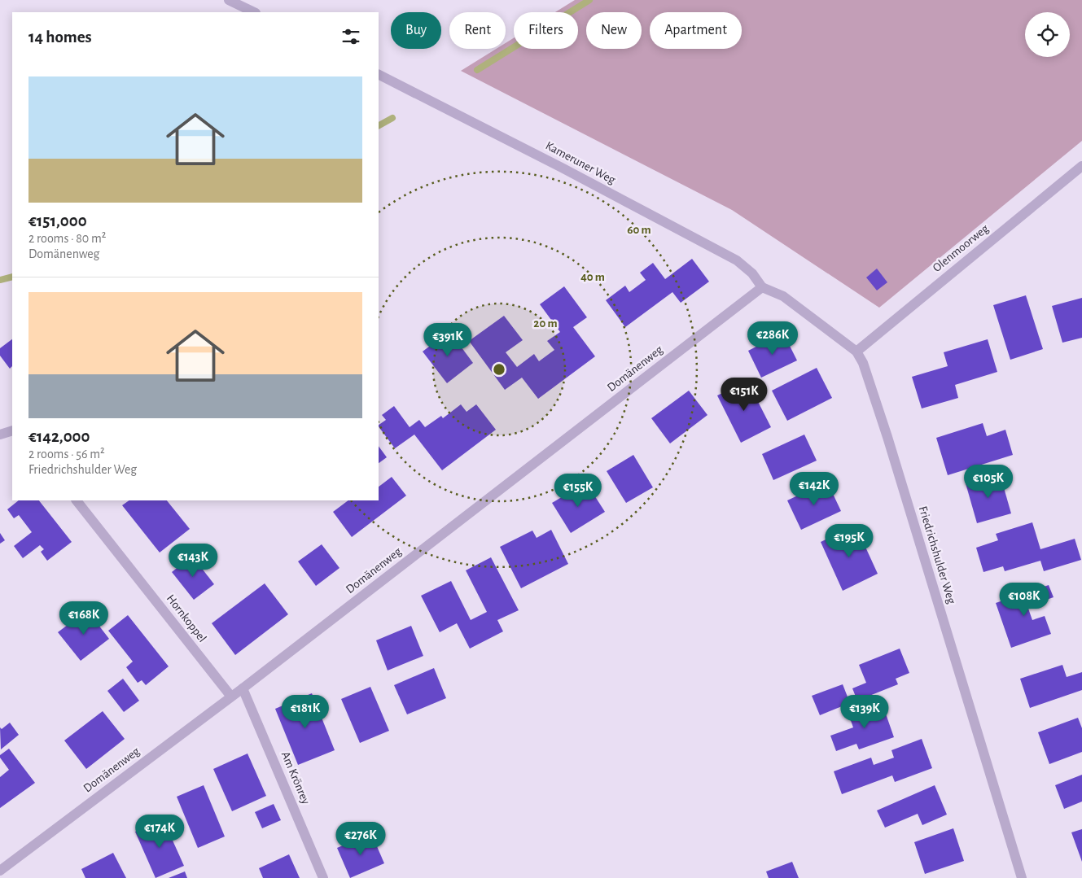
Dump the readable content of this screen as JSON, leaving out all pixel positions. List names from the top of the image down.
{
  "streets": {
    "street": [
      "Kameruner Weg",
      "Olenmoorweg",
      "Domänenweg",
      "Friedrichshulder Weg",
      "Hornkoppel",
      "Am Krönrey"
    ]
  },
  "crossings": [
    ["Kameruner Weg", "Domänenweg"],
    ["Kameruner Weg", "Friedrichshulder Weg"],
    ["Olenmoorweg", "Friedrichshulder Weg"],
    ["Domänenweg", "Friedrichshulder Weg"],
    ["Domänenweg", "Hornkoppel"],
    ["Domänenweg", "Am Krönrey"]
  ],
  "page": {
    "chip": [
      "Buy",
      "Rent",
      "Filters",
      "New",
      "Apartment"
    ],
    "heading": "14 homes",
    "list": [
      {
        "name": "€151,000",
        "note": "2 rooms · 80 m² · Domänenweg"
      },
      {
        "name": "€142,000",
        "note": "2 rooms · 56 m² · Friedrichshulder Weg"
      }
    ],
    "price": [
      "€286K",
      "€391K",
      "€151K",
      "€105K",
      "€142K",
      "€155K",
      "€195K",
      "€143K",
      "€108K",
      "€168K",
      "€181K",
      "€139K",
      "€174K",
      "€276K"
    ]
  },
  "rings": ["60 m", "40 m", "20 m"]
}
